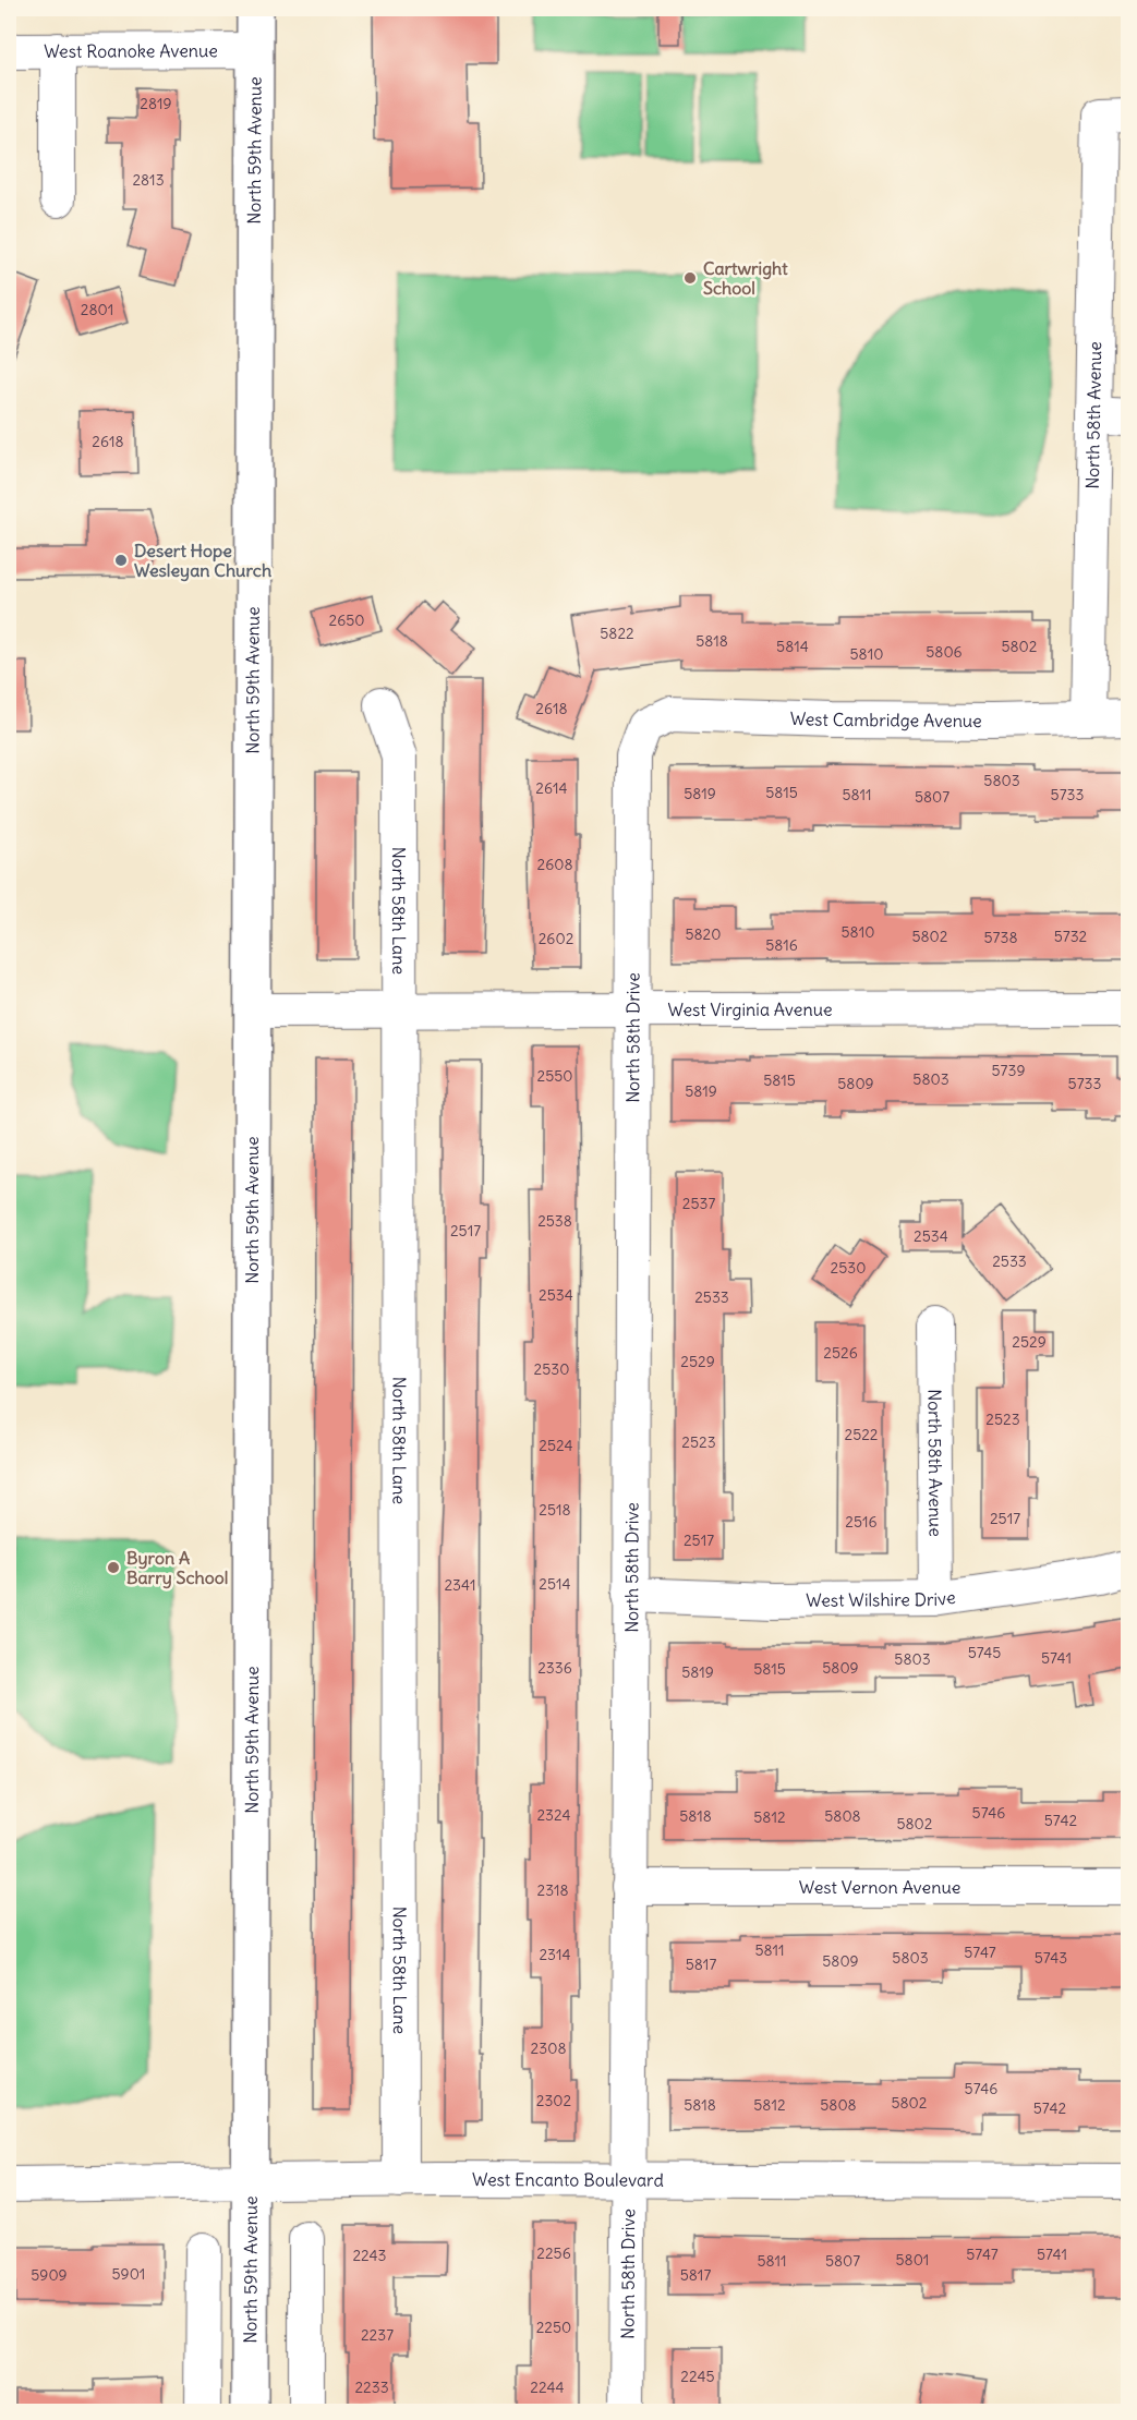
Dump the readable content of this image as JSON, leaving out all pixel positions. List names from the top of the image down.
{
  "streets": {
    "main road": ["North 59th Avenue"],
    "street": [
      "West Roanoke Avenue",
      "North 58th Avenue",
      "West Cambridge Avenue",
      "North 58th Lane",
      "West Virginia Avenue",
      "North 58th Drive",
      "West Wilshire Drive",
      "West Vernon Avenue",
      "West Encanto Boulevard"
    ]
  },
  "crossings": [
    ["West Roanoke Avenue", "North 59th Avenue"],
    ["North 59th Avenue", "West Virginia Avenue"],
    ["North 59th Avenue", "West Encanto Boulevard"],
    ["North 58th Avenue", "West Cambridge Avenue"],
    ["North 58th Avenue", "West Wilshire Drive"],
    ["West Cambridge Avenue", "North 58th Drive"],
    ["North 58th Lane", "West Virginia Avenue"],
    ["North 58th Lane", "West Encanto Boulevard"],
    ["West Virginia Avenue", "North 58th Drive"],
    ["North 58th Drive", "West Wilshire Drive"],
    ["North 58th Drive", "West Vernon Avenue"],
    ["North 58th Drive", "West Encanto Boulevard"]
  ],
  "places": ["Cartwright School", "Desert Hope Wesleyan Church", "Byron A Barry School"],
  "house_numbers": [
    "2819",
    "2813",
    "2801",
    "2618",
    "2650",
    "5822",
    "5818",
    "5814",
    "5802",
    "5806",
    "5810",
    "2618",
    "5803",
    "2614",
    "5815",
    "5819",
    "5811",
    "5733",
    "5807",
    "2608",
    "5810",
    "5820",
    "5802",
    "5732",
    "5738",
    "2602",
    "5816",
    "5739",
    "2550",
    "5803",
    "5815",
    "5809",
    "5733",
    "5819",
    "2537",
    "2538",
    "2517",
    "2534",
    "2533",
    "2530",
    "2534",
    "2533",
    "2529",
    "2526",
    "2529",
    "2530",
    "2523",
    "2522",
    "2523",
    "2524",
    "2518",
    "2517",
    "2516",
    "2517",
    "2514",
    "2341",
    "5745",
    "5741",
    "5803",
    "2336",
    "5809",
    "5815",
    "5819",
    "5746",
    "2324",
    "5818",
    "5808",
    "5812",
    "5742",
    "5802",
    "2318",
    "5811",
    "5747",
    "2314",
    "5803",
    "5743",
    "5809",
    "5817",
    "2308",
    "5746",
    "2302",
    "5802",
    "5818",
    "5812",
    "5808",
    "5742",
    "2256",
    "5747",
    "5741",
    "2243",
    "5801",
    "5811",
    "5807",
    "5901",
    "5909",
    "5817",
    "2250",
    "2237",
    "2245",
    "2233",
    "2244"
  ]
}
